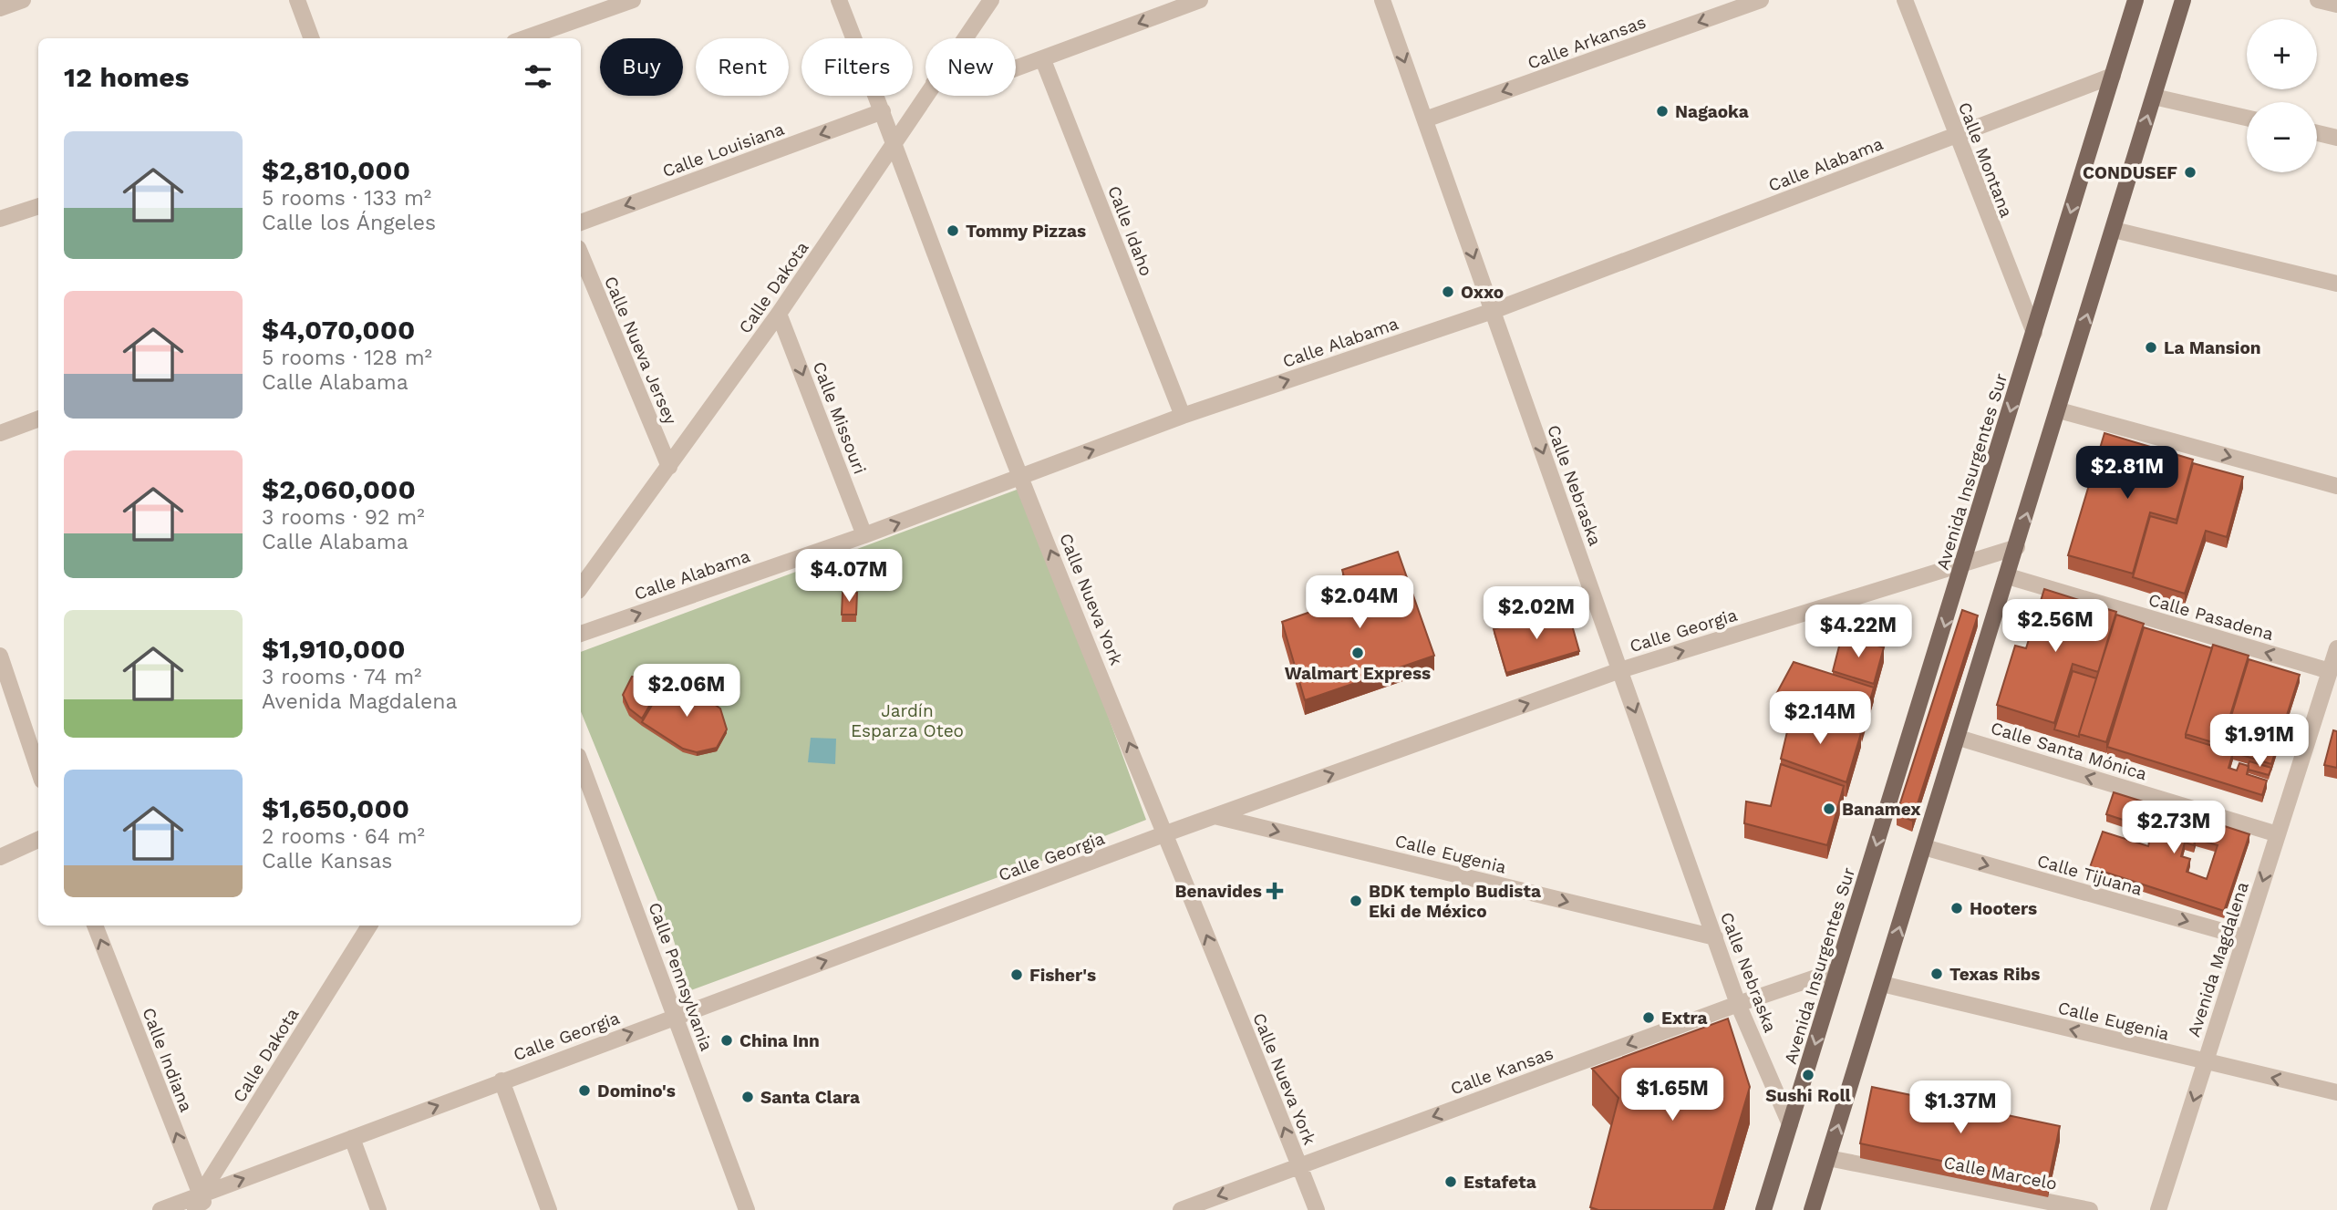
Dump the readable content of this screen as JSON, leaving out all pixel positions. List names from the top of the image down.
{
  "streets": {
    "main road": ["Avenida Insurgentes Sur"],
    "street": [
      "Calle Arkansas",
      "Calle Louisiana",
      "Calle Montana",
      "Calle Alabama",
      "Calle Idaho",
      "Calle Dakota",
      "Calle Nueva Jersey",
      "Calle Missouri",
      "Calle Nebraska",
      "Calle Nueva York",
      "Calle Pasadena",
      "Calle Georgia",
      "Calle Santa Mónica",
      "Calle Eugenia",
      "Calle Tijuana",
      "Avenida Magdalena",
      "Calle Pennsylvania",
      "Calle Indiana",
      "Calle Kansas",
      "Calle Marcelo"
    ]
  },
  "crossings": [
    ["Calle Arkansas", "Calle Nebraska"],
    ["Calle Louisiana", "Calle Nueva York"],
    ["Calle Montana", "Calle Alabama"],
    ["Calle Montana", "Avenida Insurgentes Sur"],
    ["Calle Alabama", "Calle Idaho"],
    ["Calle Alabama", "Calle Missouri"],
    ["Calle Alabama", "Avenida Insurgentes Sur"],
    ["Calle Alabama", "Calle Nebraska"],
    ["Calle Alabama", "Calle Nueva York"],
    ["Calle Dakota", "Calle Nueva Jersey"],
    ["Calle Dakota", "Calle Missouri"],
    ["Calle Dakota", "Calle Nueva York"],
    ["Calle Dakota", "Calle Georgia"],
    ["Calle Dakota", "Calle Indiana"],
    ["Avenida Insurgentes Sur", "Calle Nebraska"],
    ["Avenida Insurgentes Sur", "Calle Georgia"],
    ["Avenida Insurgentes Sur", "Calle Kansas"],
    ["Calle Nebraska", "Calle Georgia"],
    ["Calle Nebraska", "Calle Eugenia"],
    ["Calle Nebraska", "Calle Kansas"],
    ["Calle Nueva York", "Calle Georgia"],
    ["Calle Nueva York", "Calle Kansas"],
    ["Calle Pasadena", "Avenida Magdalena"],
    ["Calle Georgia", "Calle Eugenia"],
    ["Calle Georgia", "Calle Pennsylvania"],
    ["Calle Georgia", "Calle Indiana"],
    ["Calle Santa Mónica", "Avenida Magdalena"],
    ["Calle Eugenia", "Avenida Magdalena"],
    ["Calle Tijuana", "Avenida Magdalena"]
  ],
  "one_way": [
    "Calle Arkansas",
    "Calle Louisiana",
    "Calle Alabama",
    "Calle Missouri",
    "Calle Nebraska",
    "Calle Nueva York",
    "Calle Pasadena",
    "Calle Georgia",
    "Calle Santa Mónica",
    "Calle Tijuana",
    "Avenida Magdalena",
    "Calle Indiana",
    "Calle Kansas"
  ],
  "parks": ["Jardín Esparza Oteo"],
  "places": {
    "other": [
      "Nagaoka",
      "CONDUSEF",
      "Tommy Pizzas",
      "Oxxo",
      "La Mansion",
      "Walmart Express",
      "Banamex",
      "BDK templo Budista Eki de México",
      "Hooters",
      "Texas Ribs",
      "Fisher's",
      "Extra",
      "China Inn",
      "Sushi Roll",
      "Domino's",
      "Santa Clara",
      "Estafeta"
    ],
    "health": ["Benavides"]
  },
  "page": {
    "map_buttons": ["+", "−"],
    "chip": [
      "Buy",
      "Rent",
      "Filters",
      "New"
    ],
    "heading": "12 homes",
    "list": [
      {
        "name": "$2,810,000",
        "note": "5 rooms · 133 m² · Calle los Ángeles"
      },
      {
        "name": "$4,070,000",
        "note": "5 rooms · 128 m² · Calle Alabama"
      },
      {
        "name": "$2,060,000",
        "note": "3 rooms · 92 m² · Calle Alabama"
      },
      {
        "name": "$1,910,000",
        "note": "3 rooms · 74 m² · Avenida Magdalena"
      },
      {
        "name": "$1,650,000",
        "note": "2 rooms · 64 m² · Calle Kansas"
      }
    ],
    "price": [
      "$2.81M",
      "$4.07M",
      "$2.04M",
      "$2.02M",
      "$2.56M",
      "$4.22M",
      "$2.06M",
      "$2.14M",
      "$1.91M",
      "$2.73M",
      "$1.65M",
      "$1.37M"
    ]
  }
}
